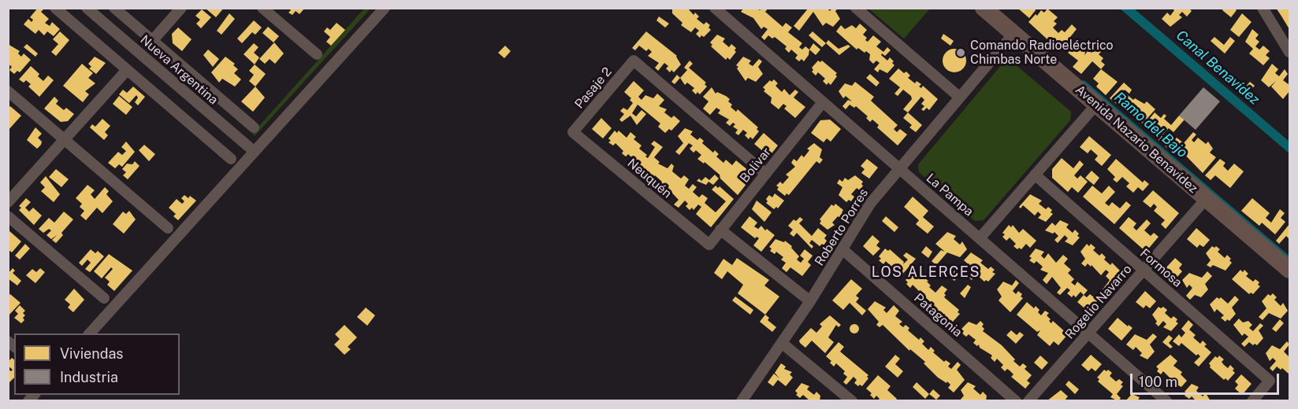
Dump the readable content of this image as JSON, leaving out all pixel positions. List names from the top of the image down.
{
  "streets": {
    "main road": ["Avenida Nazario Benavídez"],
    "street": [
      "Nueva Argentina",
      "Pasaje 2",
      "Bolivar",
      "Neuquén",
      "La Pampa",
      "Roberto Porres",
      "Formosa",
      "Rogelio Navarro",
      "Patagonia"
    ]
  },
  "crossings": [
    ["Pasaje 2", "Bolivar"],
    ["Pasaje 2", "Neuquén"],
    ["Avenida Nazario Benavídez", "Roberto Porres"],
    ["Avenida Nazario Benavídez", "Rogelio Navarro"],
    ["Bolivar", "Neuquén"],
    ["Bolivar", "La Pampa"],
    ["La Pampa", "Roberto Porres"],
    ["La Pampa", "Rogelio Navarro"],
    ["Roberto Porres", "Patagonia"],
    ["Formosa", "Rogelio Navarro"]
  ],
  "districts": ["LOS ALERCES"],
  "water": ["Canal Benavídez", "Ramo del Bajo"],
  "places": ["Comando Radioeléctrico Chimbas Norte"],
  "legend": ["Viviendas", "Industria"],
  "scale_bar": "100 m"
}
